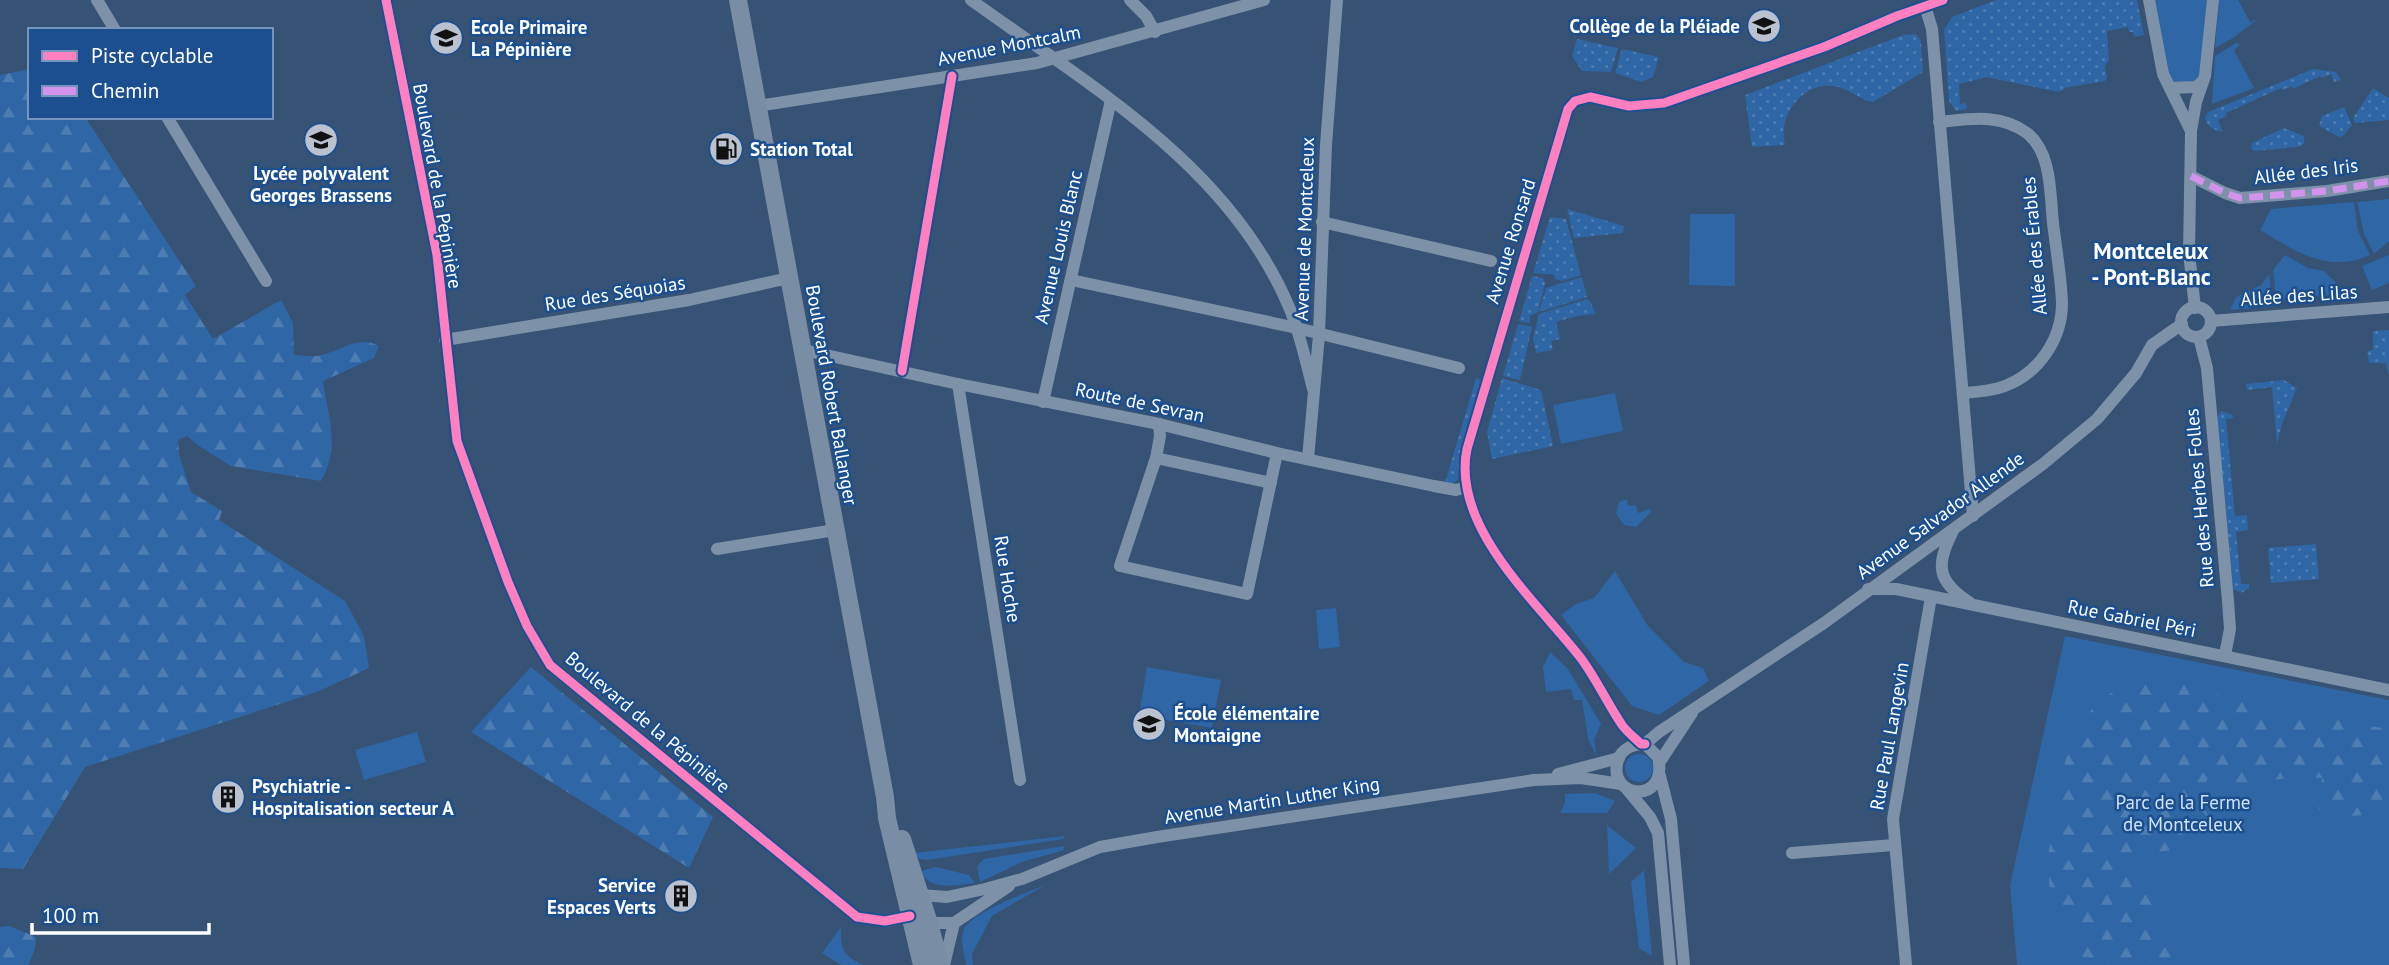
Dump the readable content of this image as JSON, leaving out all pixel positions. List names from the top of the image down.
{
  "streets": {
    "main road": ["Boulevard Robert Ballanger"],
    "street": [
      "Avenue Montcalm",
      "Allée des Iris",
      "Boulevard de la Pépinière",
      "Avenue de Montceleux",
      "Avenue Ronsard",
      "Allée des Érables",
      "Avenue Louis Blanc",
      "Rue des Séquoias",
      "Allée des Lilas",
      "Route de Sevran",
      "Rue des Herbes Folles",
      "Avenue Salvador Allende",
      "Rue Hoche",
      "Rue Gabriel Péri",
      "Rue Paul Langevin",
      "Avenue Martin Luther King"
    ]
  },
  "crossings": [
    ["Avenue Montcalm", "Boulevard Robert Ballanger"],
    ["Boulevard de la Pépinière", "Rue des Séquoias"],
    ["Boulevard de la Pépinière", "Boulevard Robert Ballanger"],
    ["Avenue de Montceleux", "Route de Sevran"],
    ["Avenue Ronsard", "Route de Sevran"],
    ["Avenue Ronsard", "Avenue Salvador Allende"],
    ["Avenue Ronsard", "Avenue Martin Luther King"],
    ["Avenue Louis Blanc", "Route de Sevran"],
    ["Rue des Séquoias", "Boulevard Robert Ballanger"],
    ["Allée des Lilas", "Rue des Herbes Folles"],
    ["Allée des Lilas", "Avenue Salvador Allende"],
    ["Boulevard Robert Ballanger", "Route de Sevran"],
    ["Boulevard Robert Ballanger", "Avenue Martin Luther King"],
    ["Route de Sevran", "Rue Hoche"],
    ["Rue des Herbes Folles", "Avenue Salvador Allende"],
    ["Rue des Herbes Folles", "Rue Gabriel Péri"],
    ["Avenue Salvador Allende", "Rue Gabriel Péri"],
    ["Avenue Salvador Allende", "Avenue Martin Luther King"],
    ["Rue Gabriel Péri", "Rue Paul Langevin"]
  ],
  "districts": ["Montceleux - Pont-Blanc"],
  "parks": ["Parc de la Ferme de Montceleux"],
  "places": {
    "school or university": [
      "Collège de la Pléiade",
      "Ecole Primaire La Pépinière",
      "Lycée polyvalent Georges Brassens",
      "École élémentaire Montaigne"
    ],
    "fuel station": ["Station Total"],
    "building": ["Psychiatrie - Hospitalisation secteur A", "Service Espaces Verts"]
  },
  "legend": ["Piste cyclable", "Chemin"],
  "scale_bar": "100 m"
}
